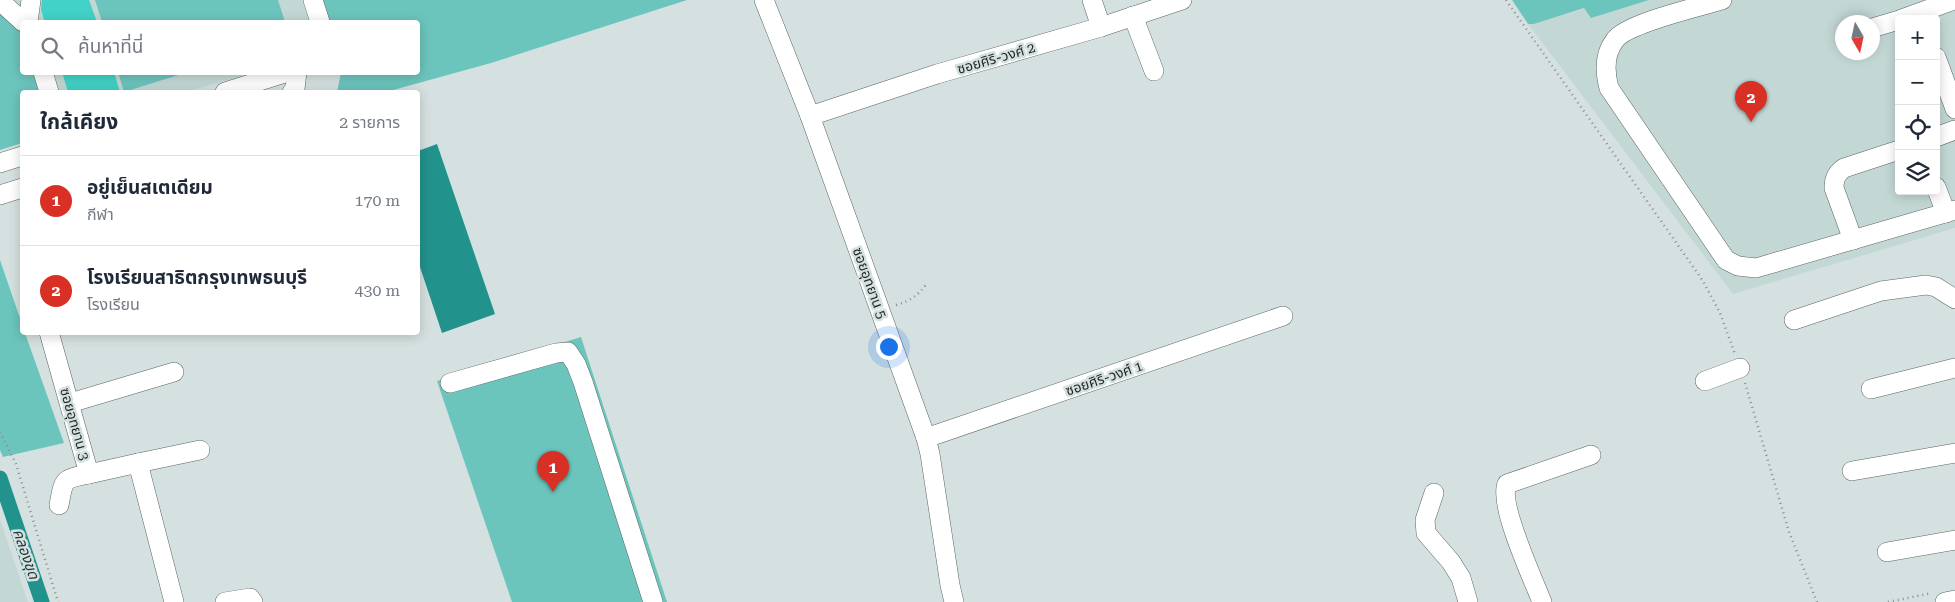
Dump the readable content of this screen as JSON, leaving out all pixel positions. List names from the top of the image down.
{
  "streets": {
    "street": [
      "ซอยศิริ-วงศ์ 2",
      "ซอยอุทยาน 5",
      "ซอยศิริ-วงศ์ 1",
      "ซอยอุทยาน 3"
    ]
  },
  "crossings": [
    ["ซอยศิริ-วงศ์ 2", "ซอยอุทยาน 5"],
    ["ซอยอุทยาน 5", "ซอยศิริ-วงศ์ 1"]
  ],
  "water": ["คลองขุด"],
  "north": "bottom",
  "page": {
    "map_buttons": ["+", "−"],
    "search": "ค้นหาที่นี่",
    "pins": ["2", "1"],
    "heading": ["ใกล้เคียง", "2 รายการ"],
    "list": [
      {
        "mark": "1",
        "name": "อยู่เย็นสเตเดียม",
        "note": "กีฬา",
        "value": "170 m"
      },
      {
        "mark": "2",
        "name": "โรงเรียนสาธิตกรุงเทพธนบุรี",
        "note": "โรงเรียน",
        "value": "430 m"
      }
    ]
  }
}
